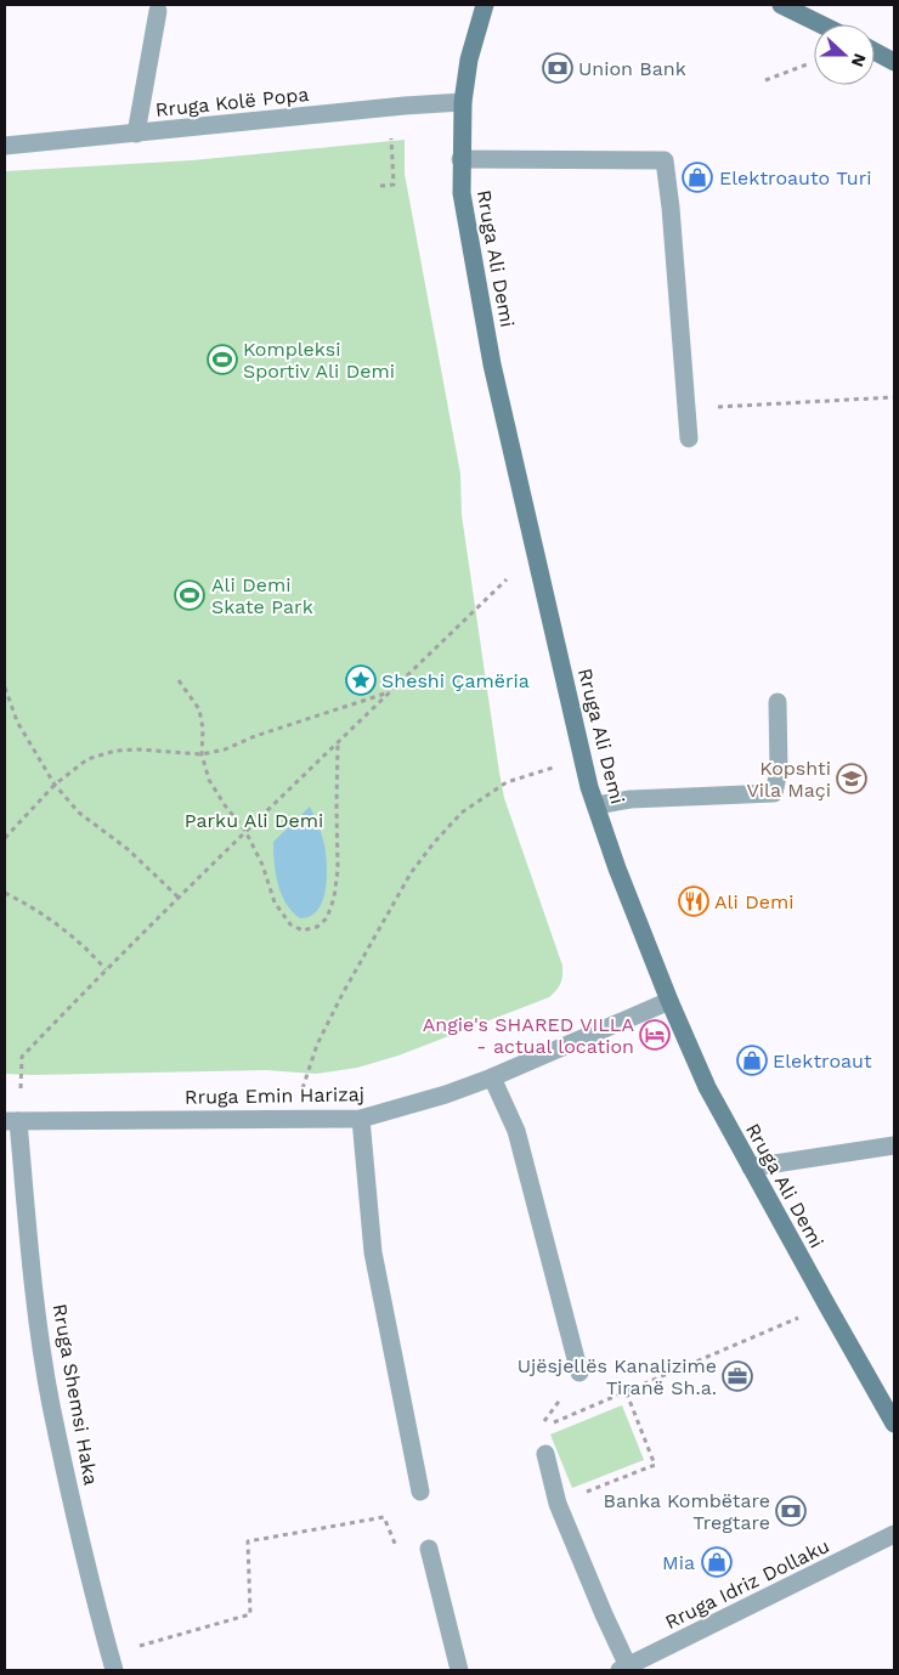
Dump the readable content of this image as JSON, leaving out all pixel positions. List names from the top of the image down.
{
  "streets": {
    "main road": ["Rruga Ali Demi"],
    "street": [
      "Rruga Kolë Popa",
      "Rruga Emin Harizaj",
      "Rruga Shemsi Haka",
      "Rruga Idriz Dollaku"
    ]
  },
  "crossings": [
    ["Rruga Kolë Popa", "Rruga Ali Demi"],
    ["Rruga Ali Demi", "Rruga Emin Harizaj"],
    ["Rruga Emin Harizaj", "Rruga Shemsi Haka"]
  ],
  "parks": ["Parku Ali Demi"],
  "places": {
    "bank": ["Union Bank", "Banka Kombëtare Tregtare"],
    "shop": ["Elektroauto Turi", "Elektroaut", "Mia"],
    "sports": ["Kompleksi Sportiv Ali Demi", "Ali Demi Skate Park"],
    "place": ["Sheshi Çamëria"],
    "school or university": ["Kopshti Vila Maçi"],
    "restaurant": ["Ali Demi"],
    "hotel": ["Angie's SHARED VILLA - actual location"],
    "office": ["Ujësjellës Kanalizime Tiranë Sh.a."]
  },
  "north": "right"
}
